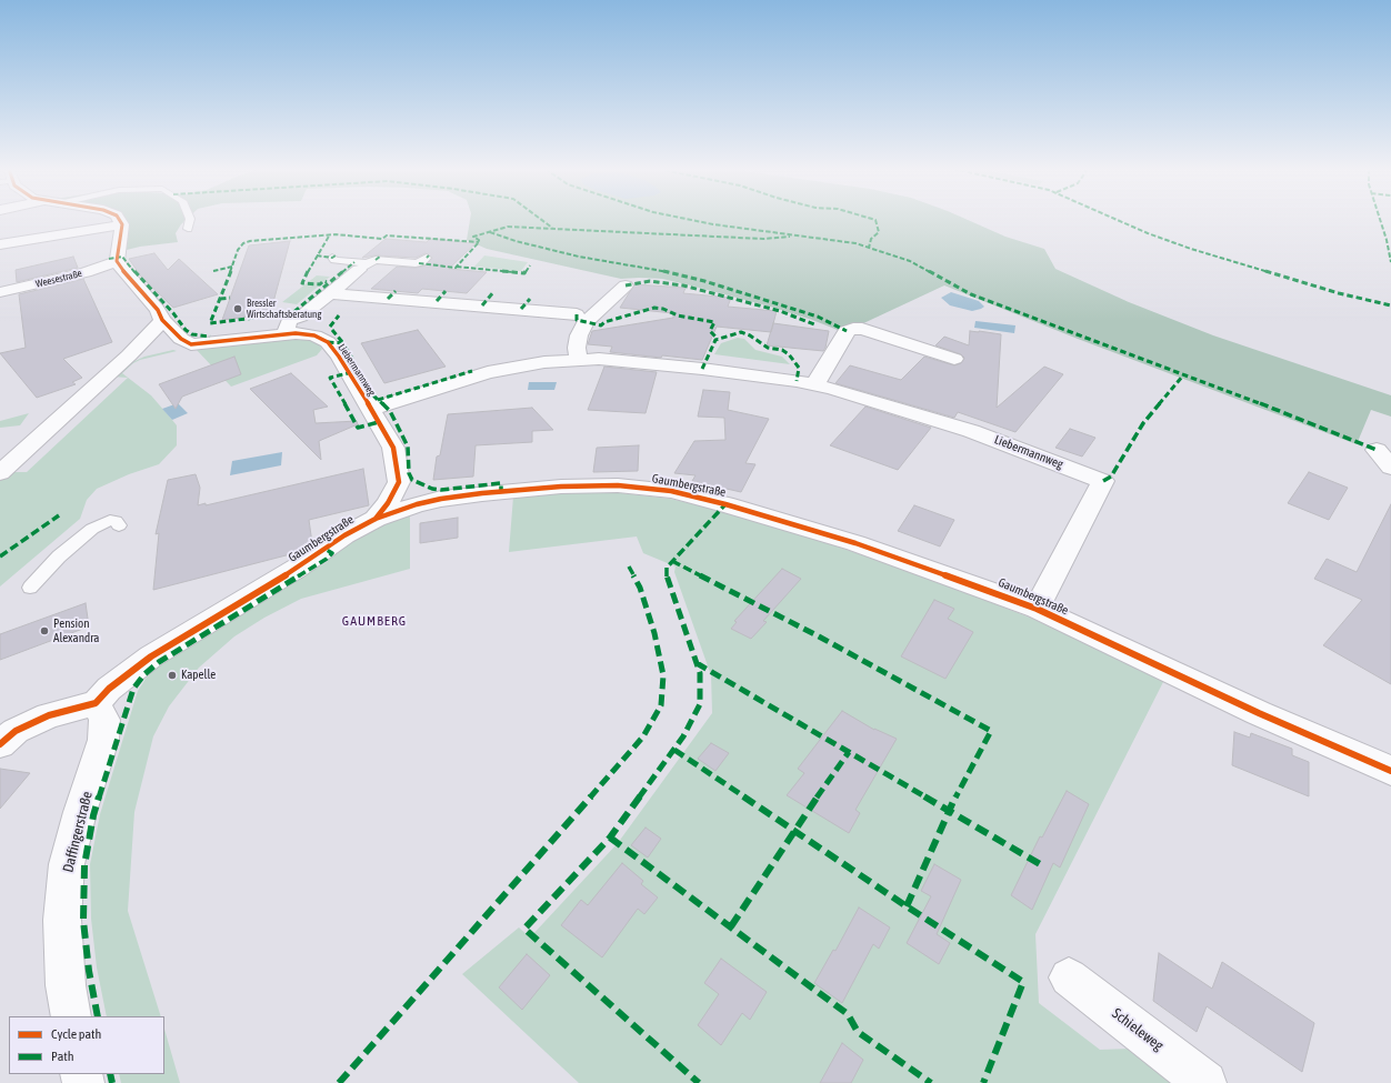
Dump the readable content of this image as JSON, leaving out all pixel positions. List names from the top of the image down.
{
  "streets": {
    "street": [
      "Weesestraße",
      "Liebermannweg",
      "Gaumbergstraße",
      "Daffingerstraße",
      "Schieleweg"
    ]
  },
  "crossings": [
    ["Liebermannweg", "Gaumbergstraße"],
    ["Gaumbergstraße", "Daffingerstraße"]
  ],
  "districts": ["GAUMBERG"],
  "places": ["Bressler Wirtschaftsberatung", "Pension Alexandra", "Kapelle"],
  "legend": ["Cycle path", "Path"]
}
